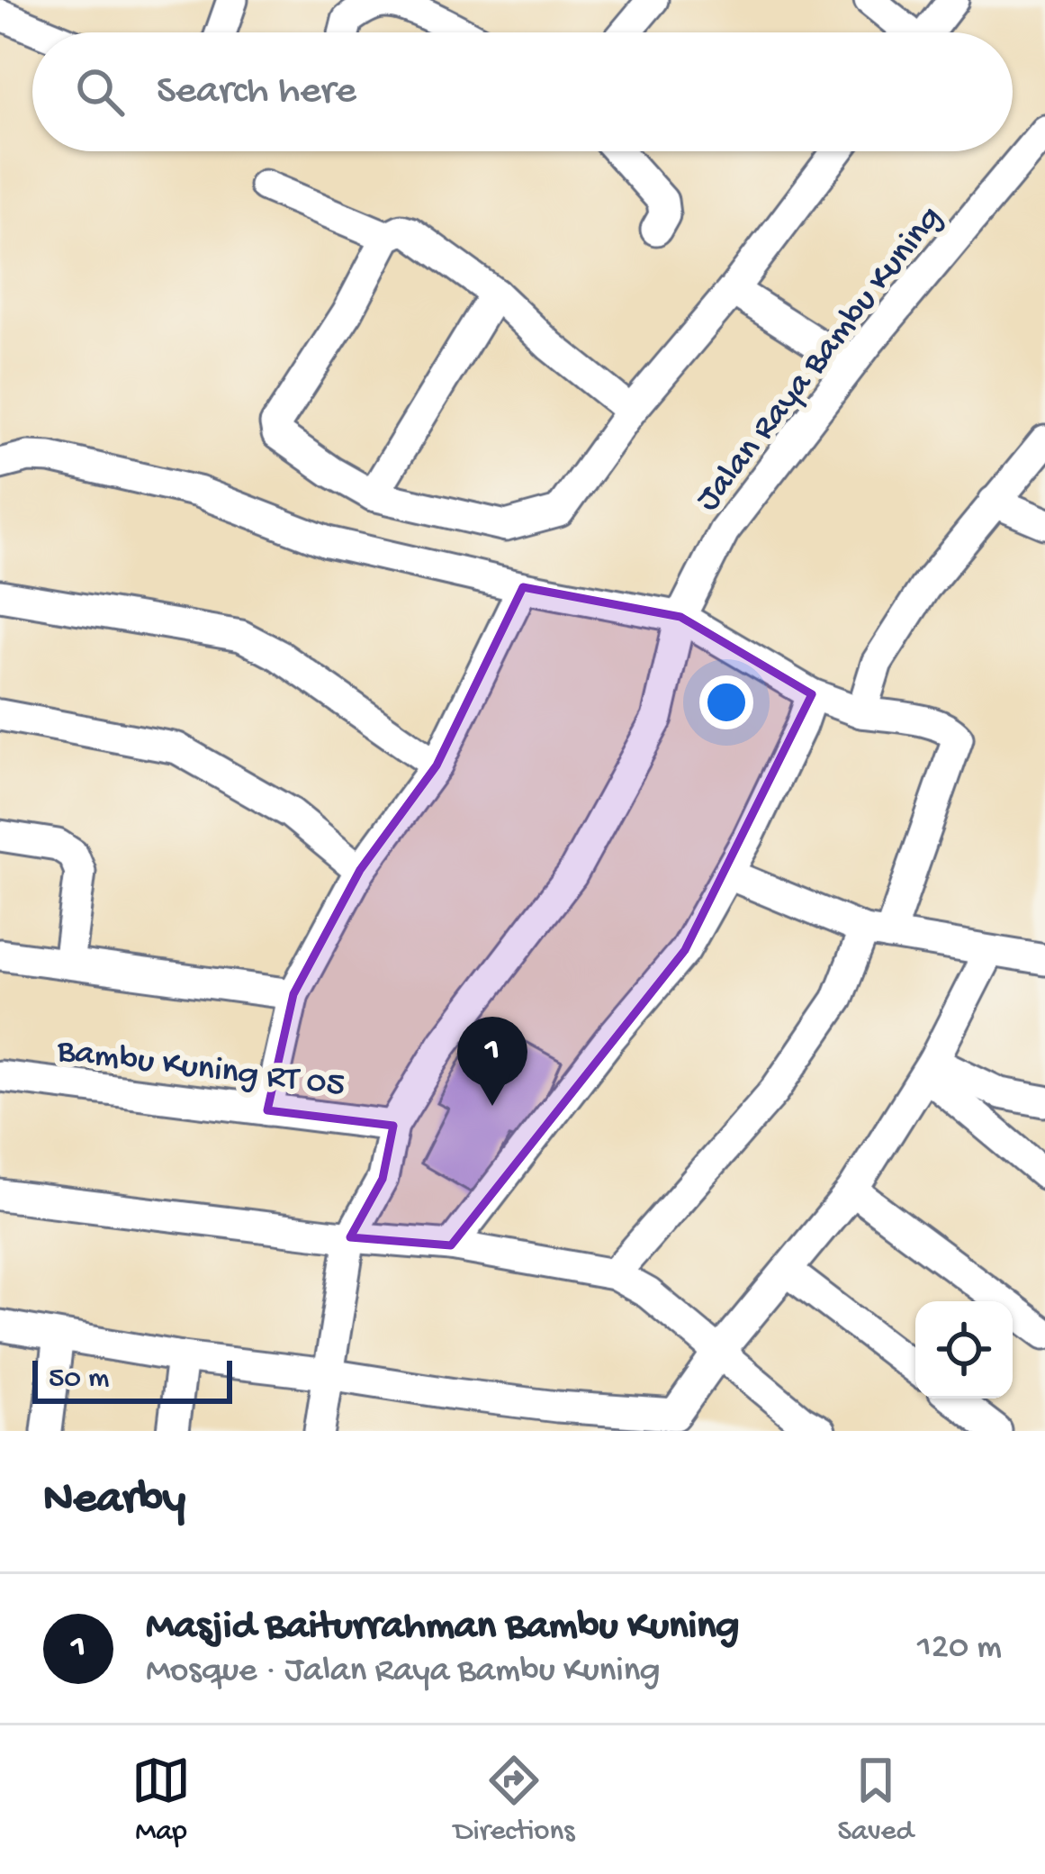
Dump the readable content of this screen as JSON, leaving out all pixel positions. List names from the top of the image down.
{
  "streets": {
    "street": ["Jalan Raya Bambu Kuning", "Bambu Kuning RT 05"]
  },
  "crossings": [
    ["Jalan Raya Bambu Kuning", "Bambu Kuning RT 05"]
  ],
  "scale_bar": "50 m",
  "page": {
    "search": "Search here",
    "pins": "1",
    "scale": "50 m",
    "heading": "Nearby",
    "list": [
      {
        "mark": "1",
        "name": "Masjid Baiturrahman Bambu Kuning",
        "note": "Mosque · Jalan Raya Bambu Kuning",
        "value": "120 m"
      }
    ],
    "nav": ["Map", "Directions", "Saved"]
  }
}
